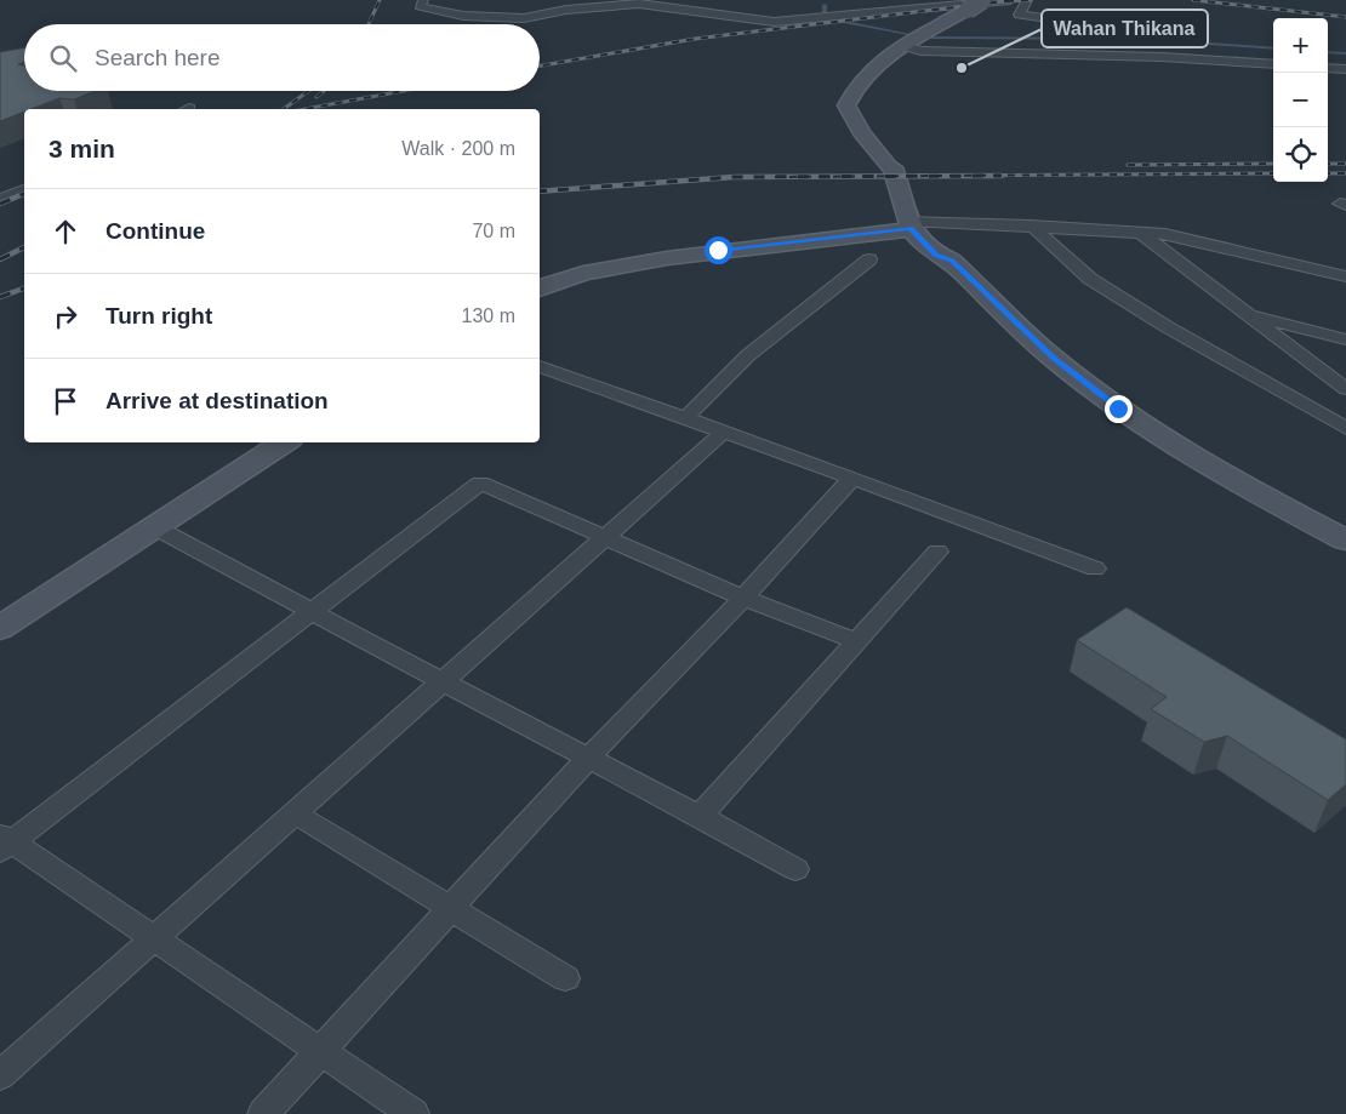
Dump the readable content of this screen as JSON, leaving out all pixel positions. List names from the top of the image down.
{
  "places": ["Wahan Thikana"],
  "page": {
    "map_buttons": ["+", "−"],
    "search": "Search here",
    "heading": ["3 min", "Walk · 200 m"],
    "list": [
      ["Continue", "70 m"],
      ["Turn right", "130 m"],
      "Arrive at destination"
    ]
  }
}
